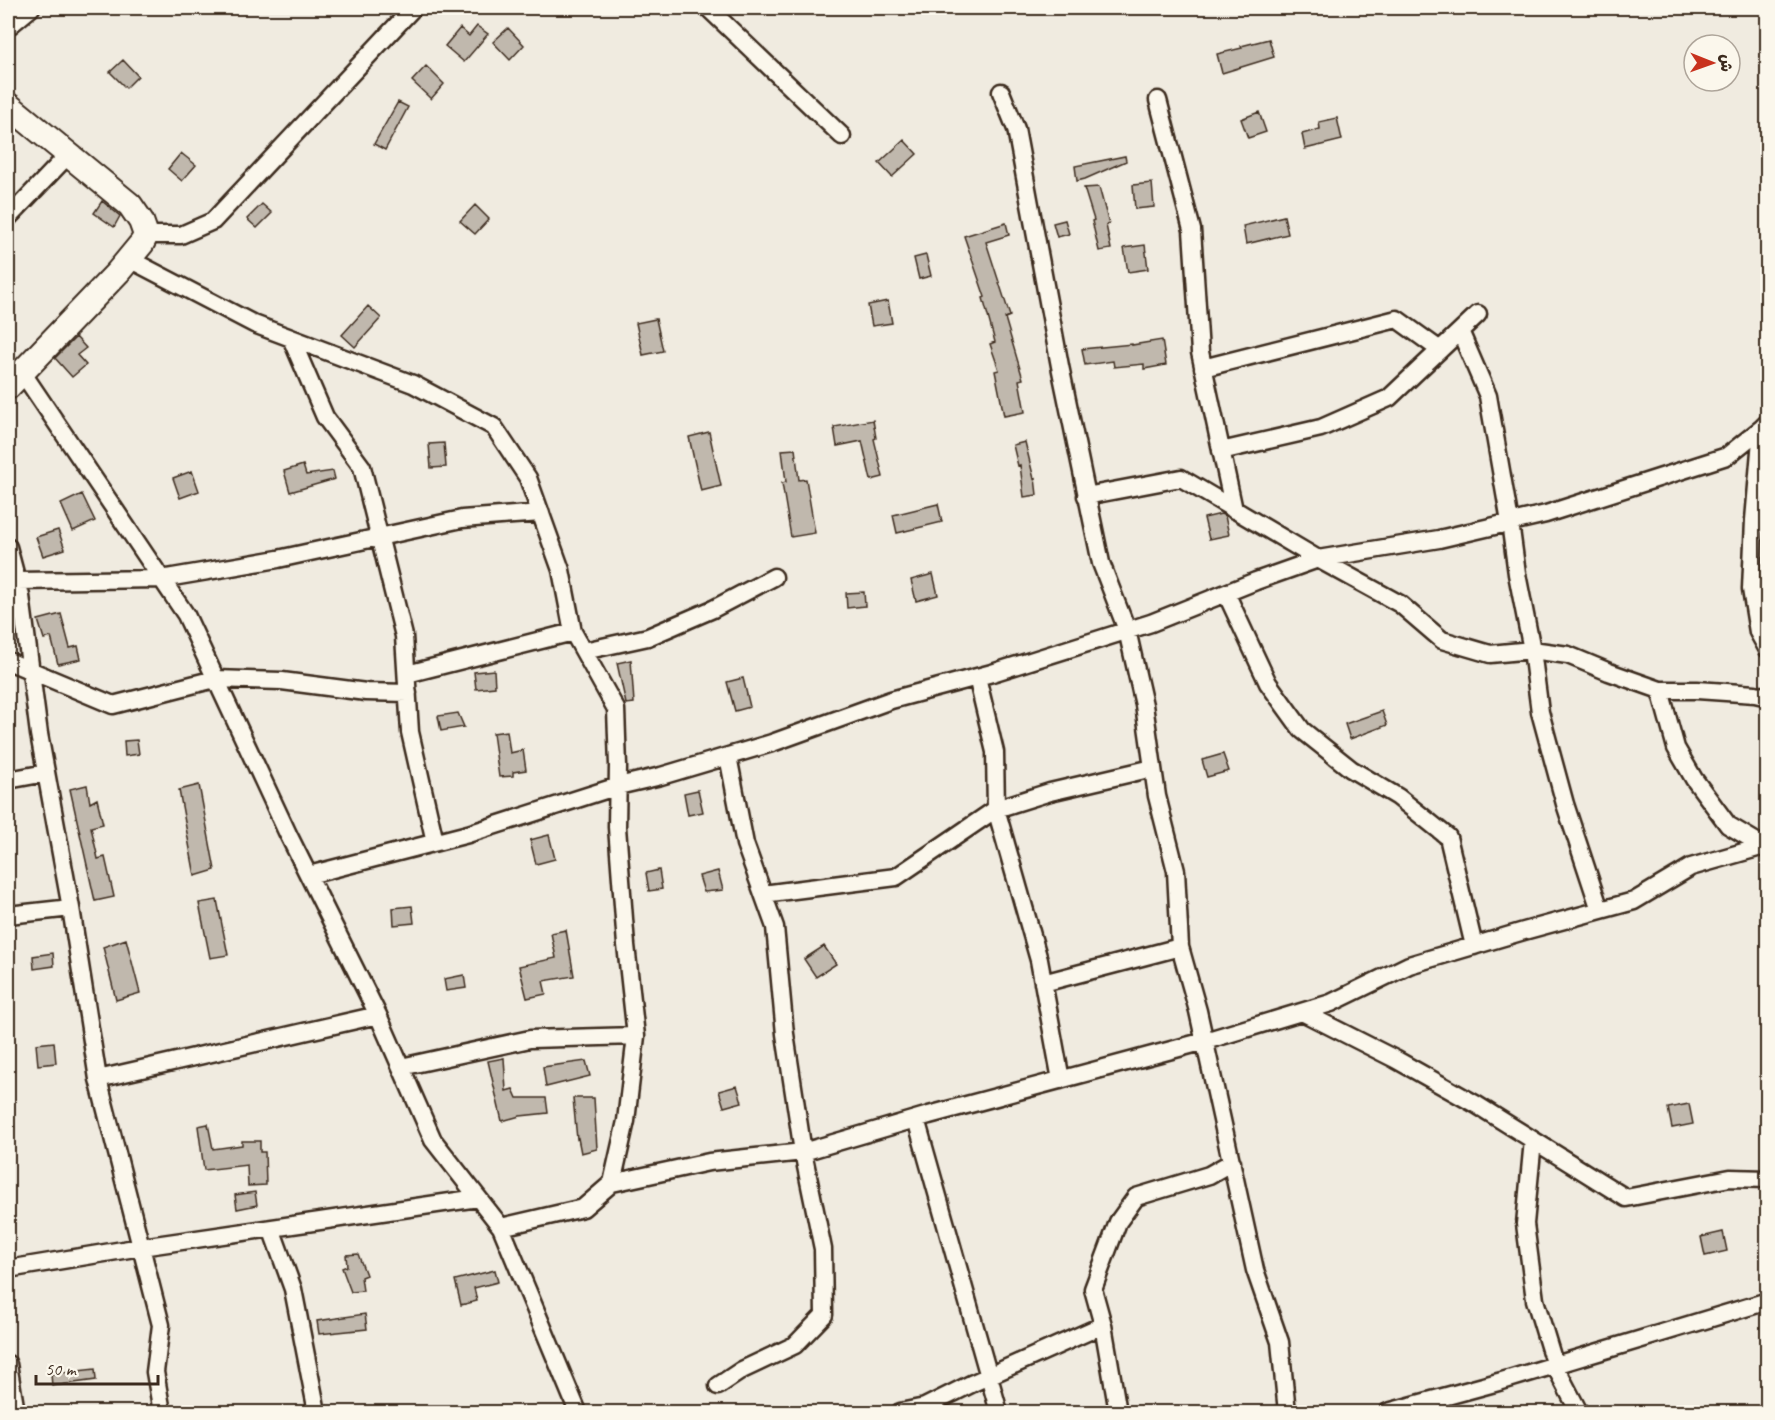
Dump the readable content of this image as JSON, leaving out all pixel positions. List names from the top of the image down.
{
  "scale_bar": "50 m",
  "north": "right"
}
